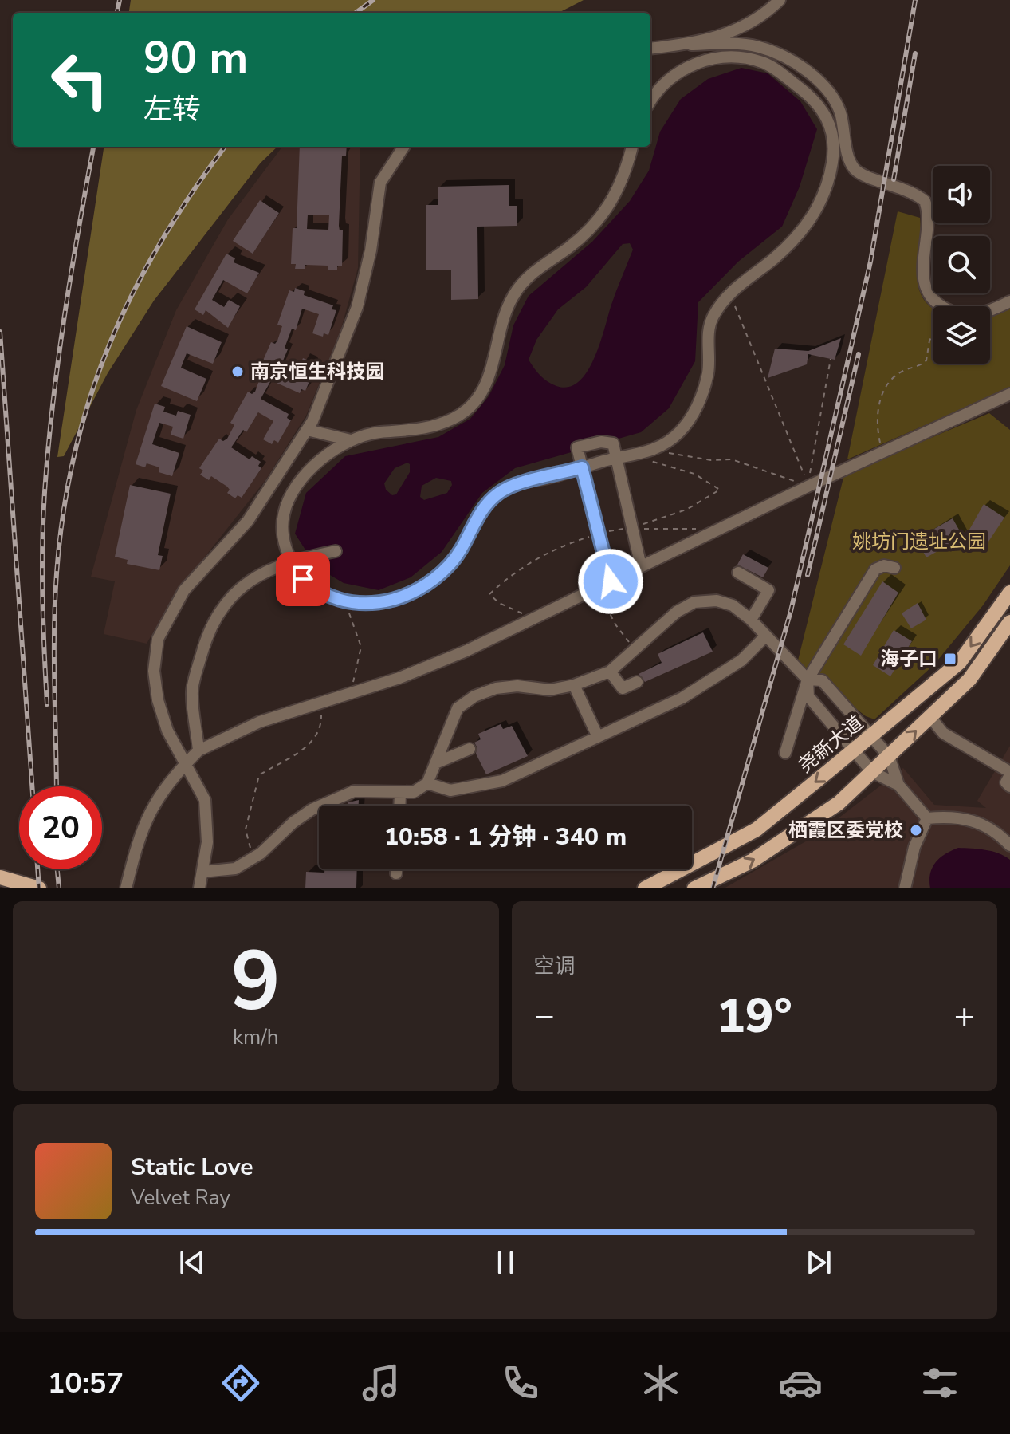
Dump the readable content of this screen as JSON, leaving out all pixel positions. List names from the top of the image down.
{
  "streets": {
    "main road": ["尧新大道"]
  },
  "parks": ["姚坊门遗址公园"],
  "places": {
    "other": ["南京恒生科技园", "栖霞区委党校"],
    "transit": ["海子口"]
  },
  "page": {
    "turn": ["90 m", "左转"],
    "limit": "20",
    "trip": "10:58 · 1 分钟 · 340 m",
    "tile": [
      ["9", "km/h"],
      "空调"
    ],
    "heat": ["−", "19°", "+"],
    "song": ["Static Love", "Velvet Ray"],
    "tabs": "10:57"
  }
}
